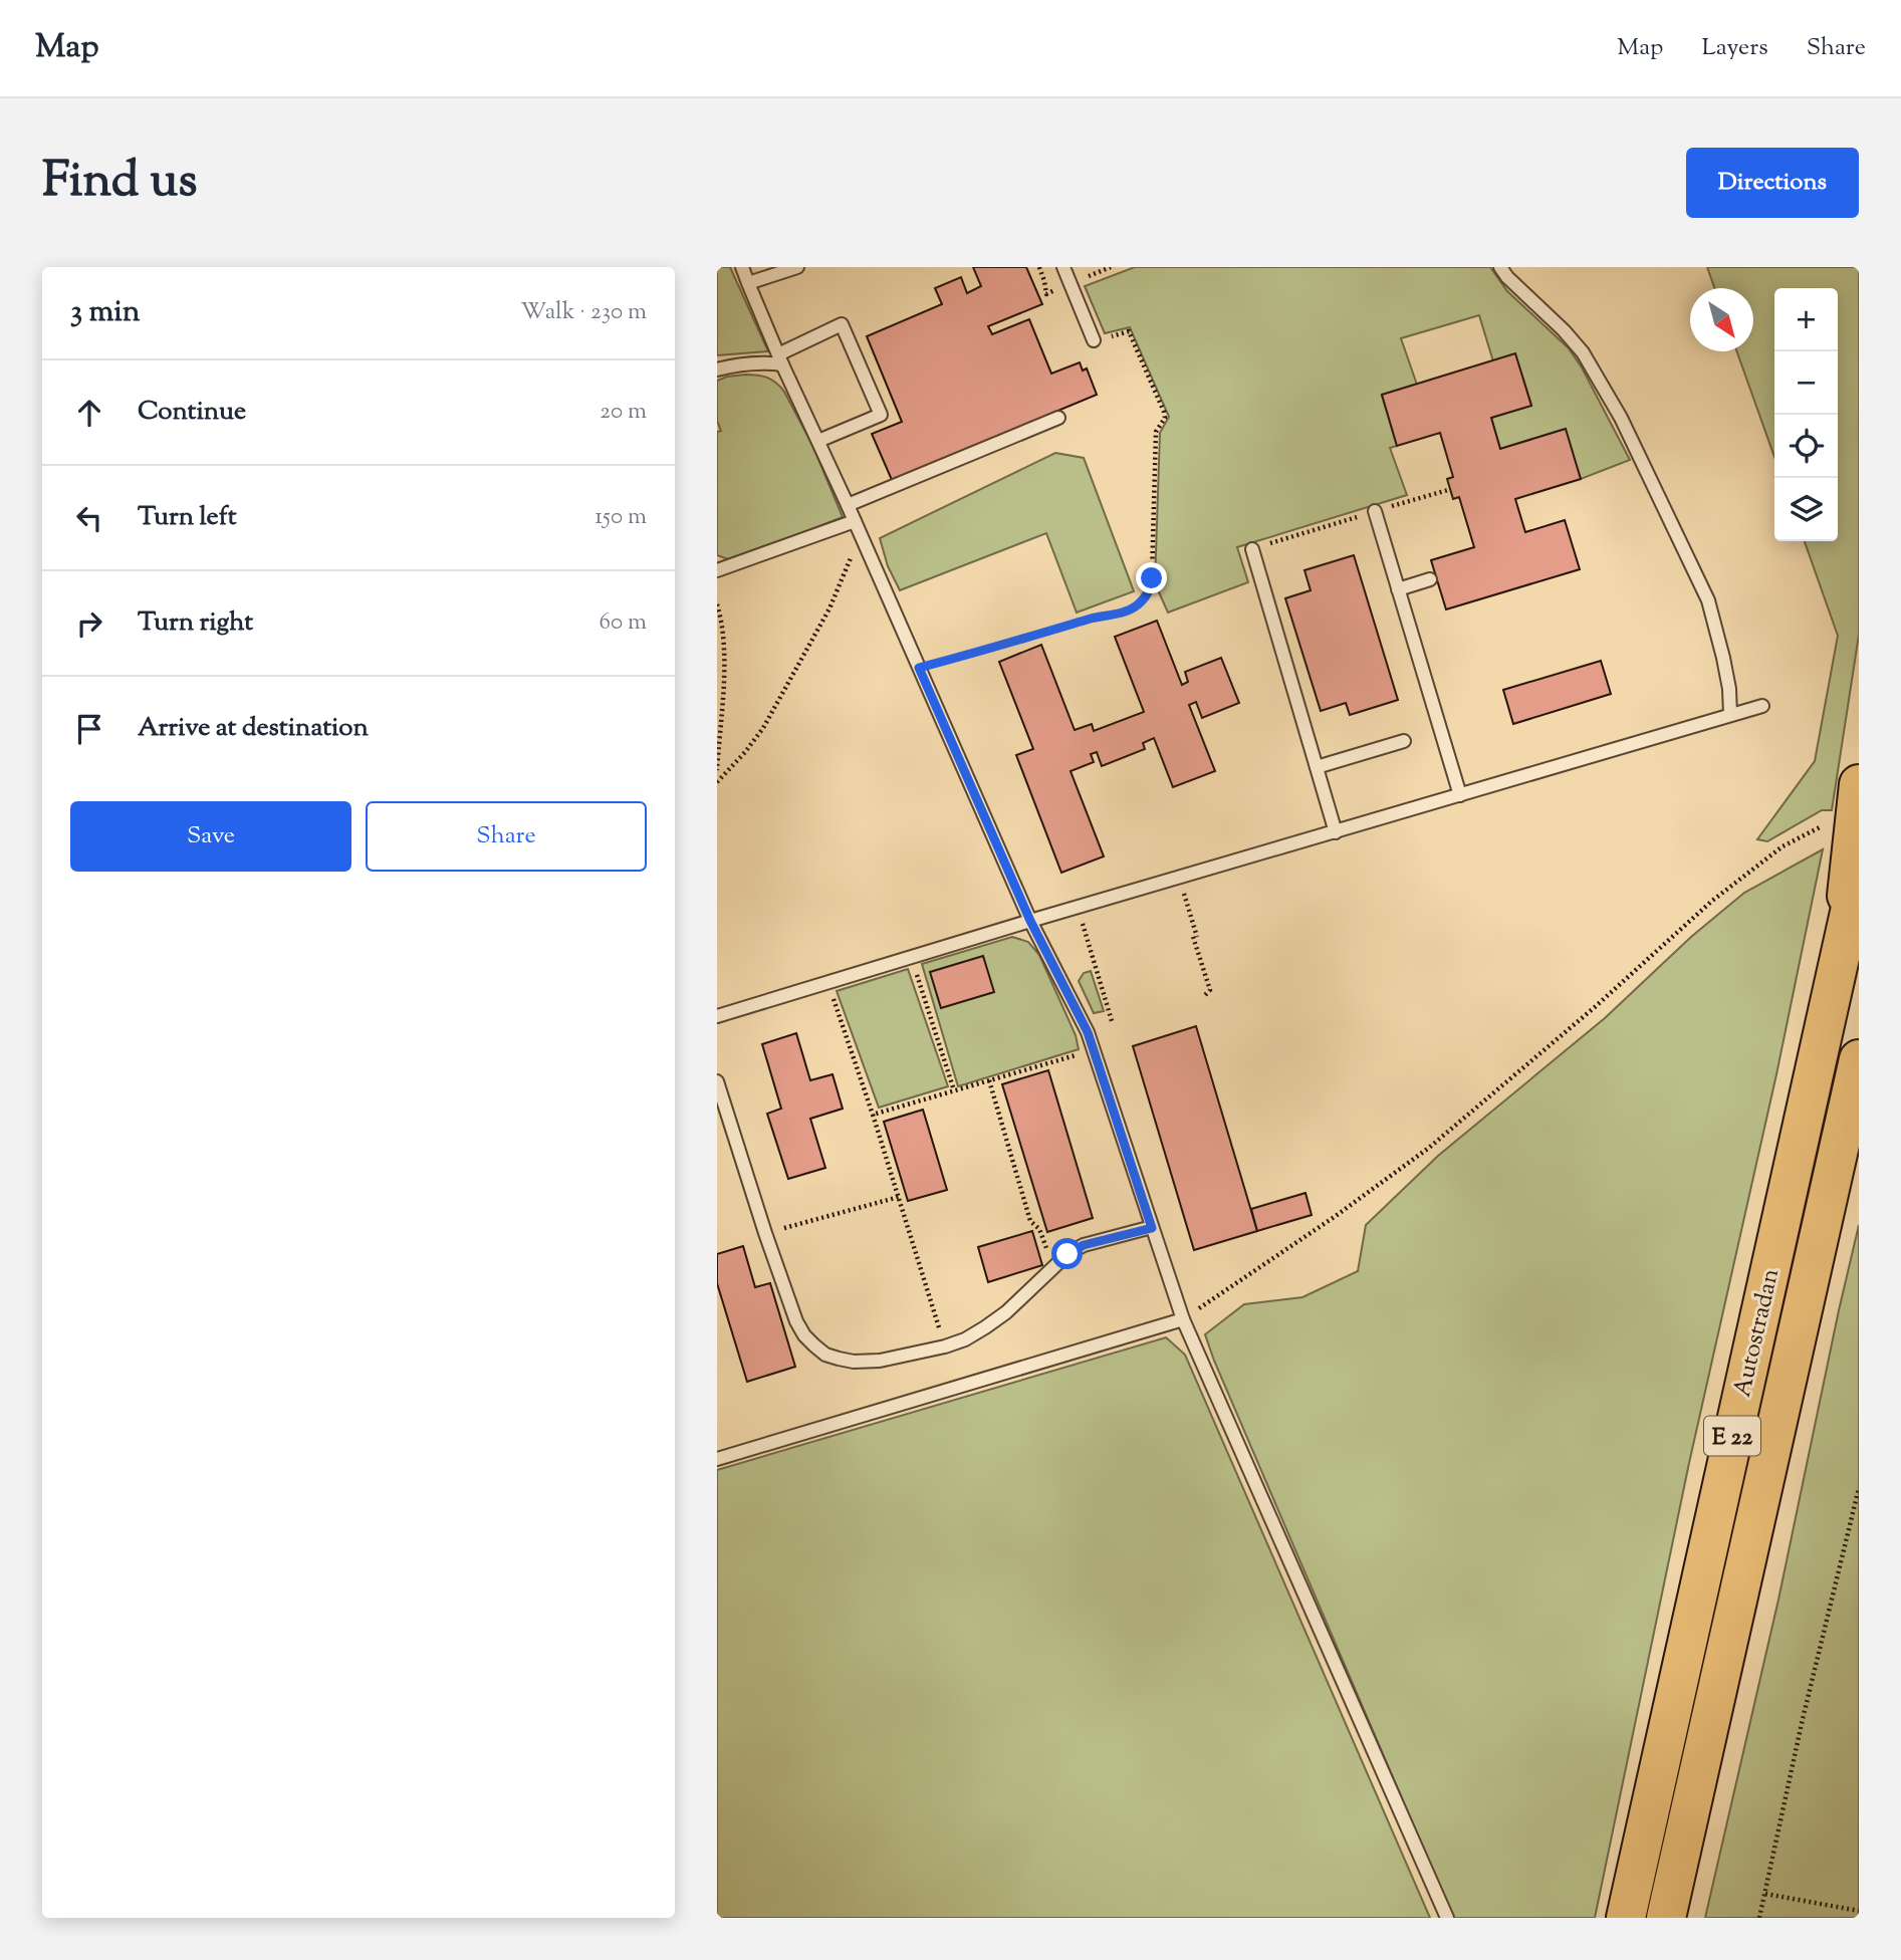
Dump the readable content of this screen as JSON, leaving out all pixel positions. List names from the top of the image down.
{
  "streets": {
    "highway": ["Autostradan", "E 22"]
  },
  "north": "bottom right",
  "page": {
    "header": "Map",
    "nav": ["Map", "Layers", "Share"],
    "title": "Find us",
    "buttons": [
      "Directions",
      ["Save", "Share"]
    ],
    "heading": ["3 min", "Walk · 230 m"],
    "map_buttons": ["+", "−"],
    "list": [
      ["Continue", "20 m"],
      ["Turn left", "150 m"],
      ["Turn right", "60 m"],
      "Arrive at destination"
    ]
  }
}
